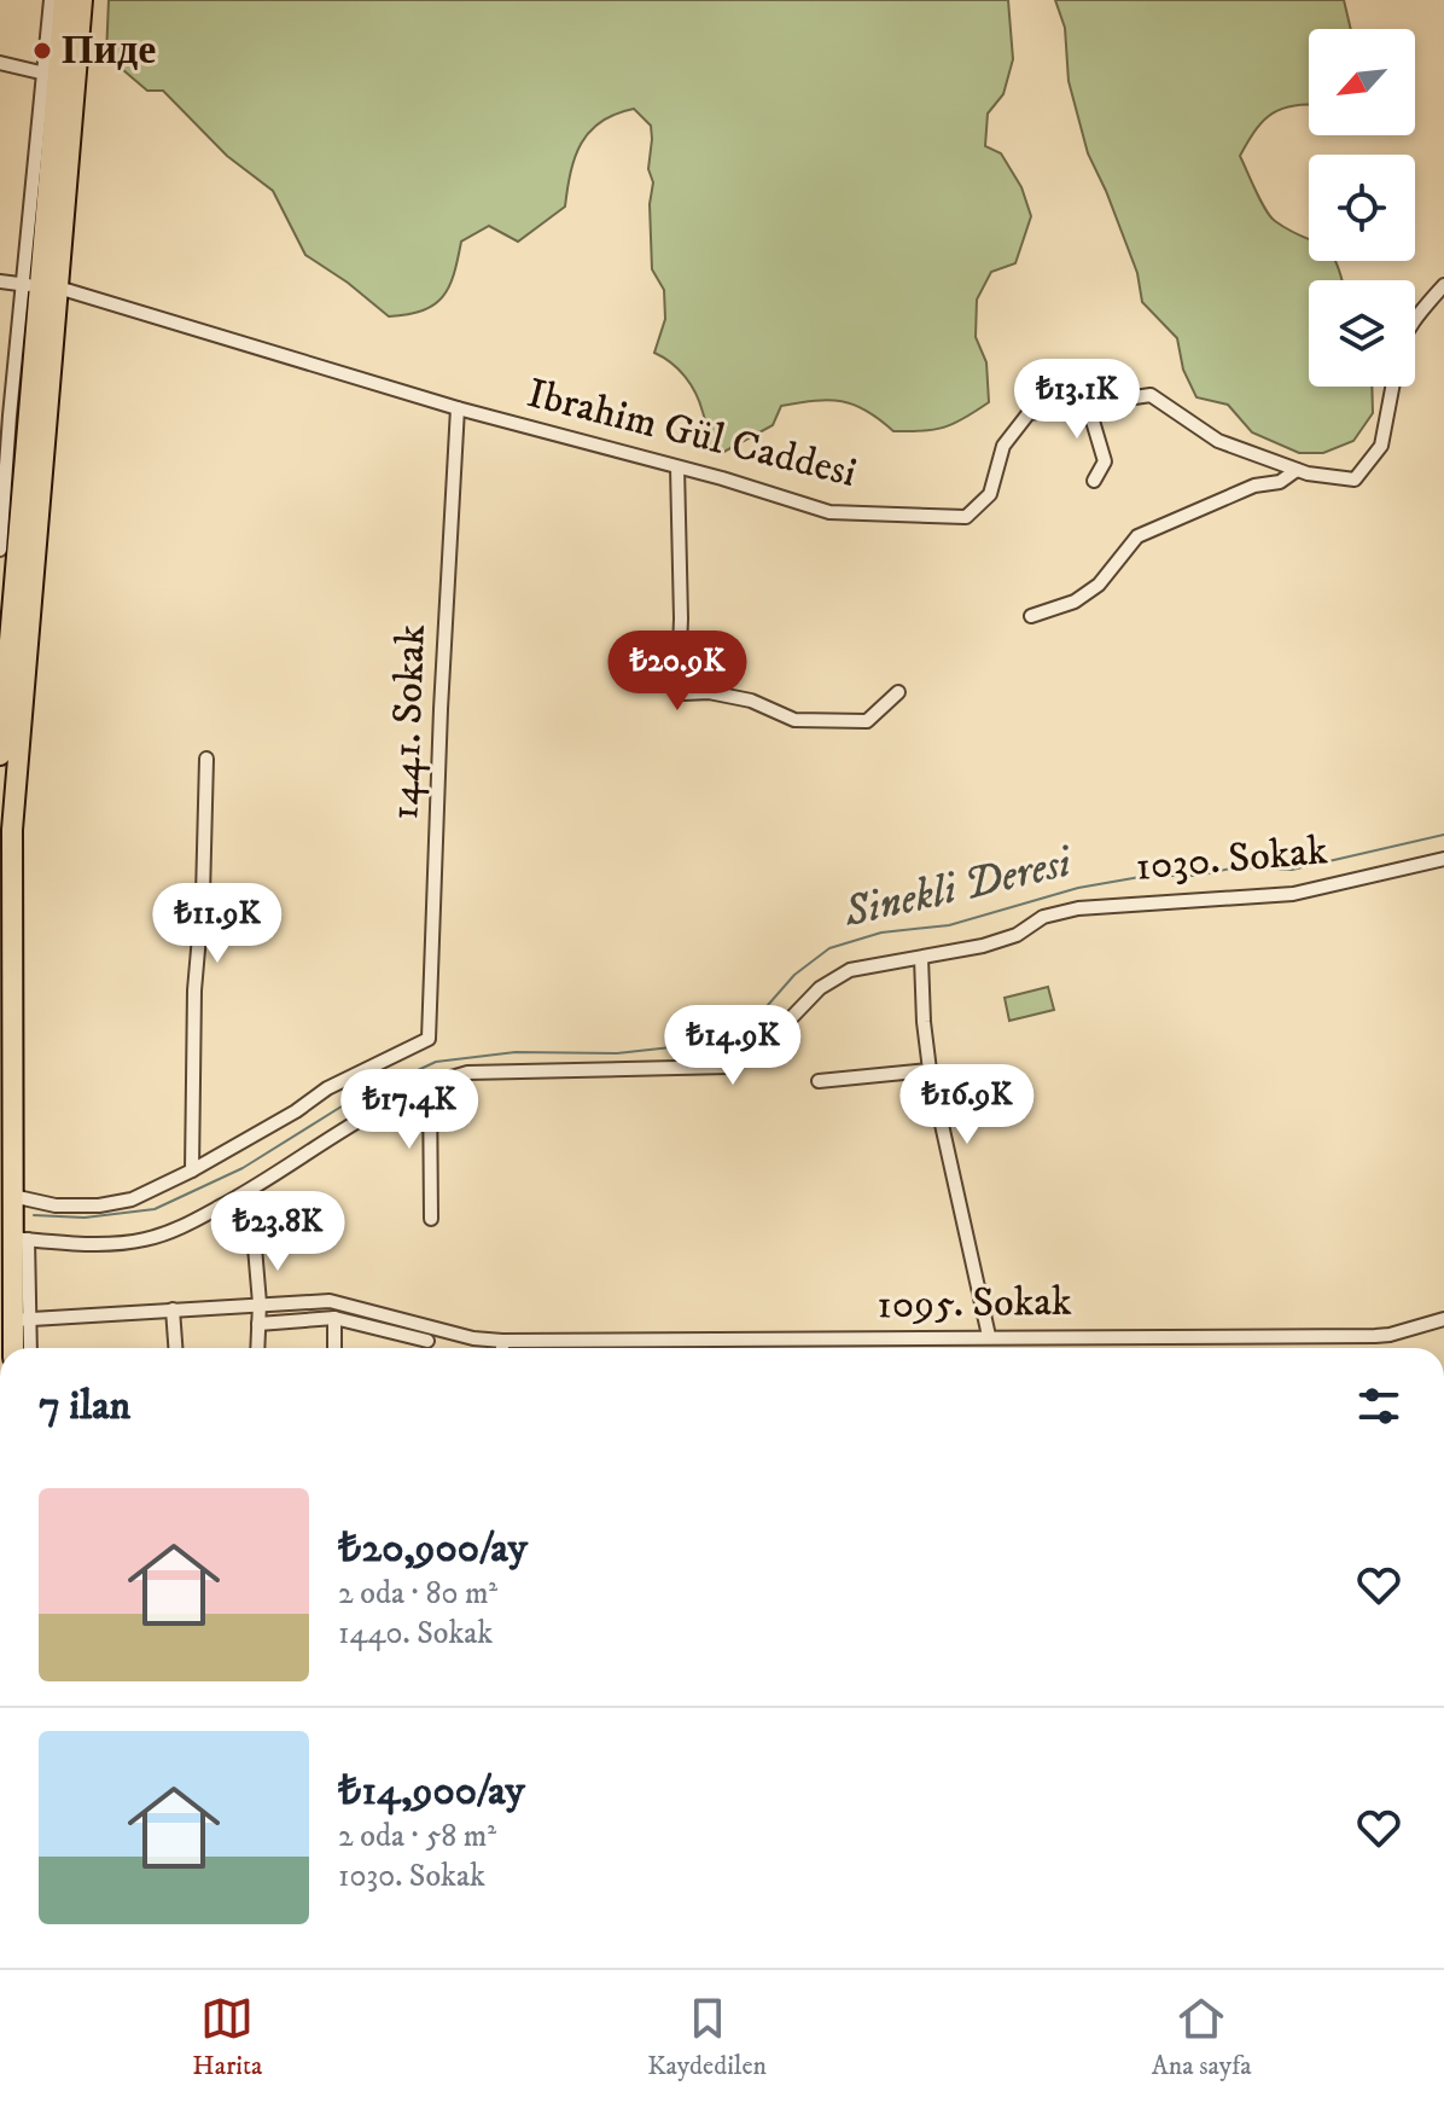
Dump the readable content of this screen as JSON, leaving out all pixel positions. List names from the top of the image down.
{
  "streets": {
    "street": [
      "Ibrahim Gül Caddesi",
      "1441. Sokak",
      "1030. Sokak",
      "1095. Sokak"
    ]
  },
  "crossings": [
    ["Ibrahim Gül Caddesi", "1441. Sokak"]
  ],
  "water": ["Sinekli Deresi"],
  "places": ["Пиде"],
  "north": "bottom left",
  "page": {
    "price": [
      "₺13.1K",
      "₺20.9K",
      "₺11.9K",
      "₺14.9K",
      "₺16.9K",
      "₺17.4K",
      "₺23.8K"
    ],
    "heading": "7 ilan",
    "list": [
      {
        "name": "₺20,900/ay",
        "note": "2 oda · 80 m² · 1440. Sokak"
      },
      {
        "name": "₺14,900/ay",
        "note": "2 oda · 58 m² · 1030. Sokak"
      }
    ],
    "tabs": ["Harita", "Kaydedilen", "Ana sayfa"]
  }
}
